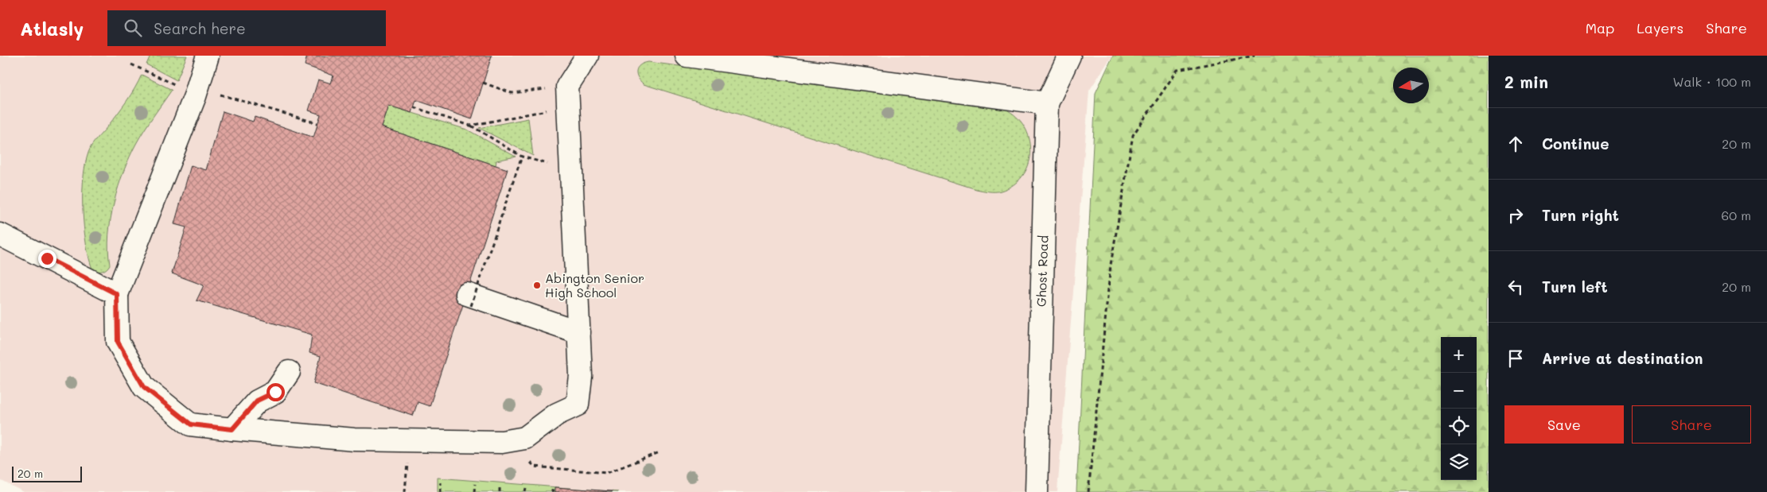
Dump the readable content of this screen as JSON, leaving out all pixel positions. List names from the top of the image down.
{
  "streets": {
    "street": ["Ghost Road"]
  },
  "places": ["Abington Senior High School"],
  "scale_bar": "20 m",
  "north": "left",
  "page": {
    "header": "Atlasly",
    "search": "Search here",
    "nav": ["Map", "Layers", "Share"],
    "heading": ["2 min", "Walk · 100 m"],
    "list": [
      ["Continue", "20 m"],
      ["Turn right", "60 m"],
      ["Turn left", "20 m"],
      "Arrive at destination"
    ],
    "map_buttons": ["+", "−"],
    "buttons": ["Save", "Share"],
    "scale": "20 m"
  }
}
